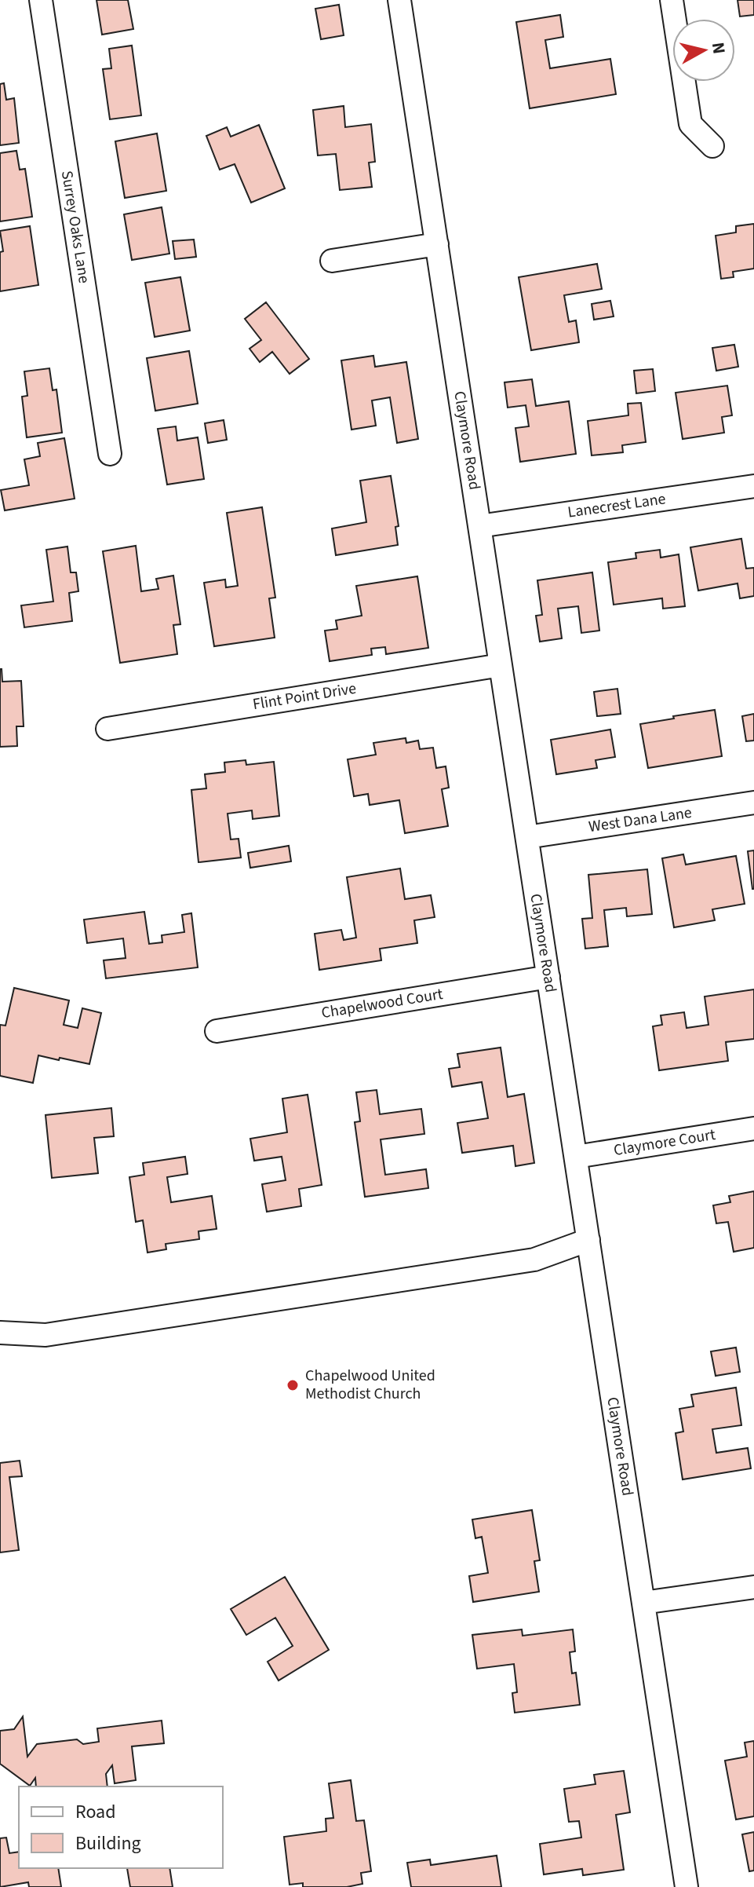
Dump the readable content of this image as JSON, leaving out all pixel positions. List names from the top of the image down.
{
  "streets": {
    "street": [
      "Surrey Oaks Lane",
      "Claymore Road",
      "Lanecrest Lane",
      "Flint Point Drive",
      "West Dana Lane",
      "Chapelwood Court",
      "Claymore Court"
    ]
  },
  "crossings": [
    ["Claymore Road", "Lanecrest Lane"],
    ["Claymore Road", "Flint Point Drive"],
    ["Claymore Road", "West Dana Lane"],
    ["Claymore Road", "Chapelwood Court"],
    ["Claymore Road", "Claymore Court"]
  ],
  "places": ["Chapelwood United Methodist Church"],
  "legend": ["Road", "Building"],
  "north": "right"
}
